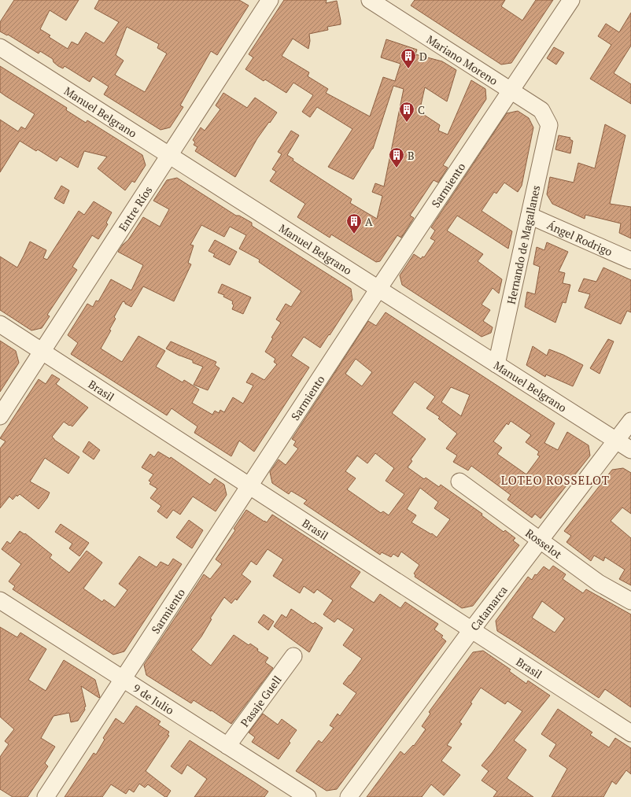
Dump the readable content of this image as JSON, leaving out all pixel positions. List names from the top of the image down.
{
  "streets": {
    "street": [
      "Mariano Moreno",
      "Manuel Belgrano",
      "Sarmiento",
      "Entre Ríos",
      "Ángel Rodrigo",
      "Hernando de Magallanes",
      "Brasil",
      "Rosselot",
      "Catamarca",
      "9 de Julio",
      "Pasaje Guell"
    ]
  },
  "crossings": [
    ["Mariano Moreno", "Sarmiento"],
    ["Mariano Moreno", "Hernando de Magallanes"],
    ["Manuel Belgrano", "Sarmiento"],
    ["Manuel Belgrano", "Entre Ríos"],
    ["Manuel Belgrano", "Hernando de Magallanes"],
    ["Manuel Belgrano", "Catamarca"],
    ["Sarmiento", "Brasil"],
    ["Sarmiento", "9 de Julio"],
    ["Entre Ríos", "Brasil"],
    ["Ángel Rodrigo", "Hernando de Magallanes"],
    ["Brasil", "Catamarca"],
    ["Rosselot", "Catamarca"],
    ["9 de Julio", "Pasaje Guell"]
  ],
  "districts": ["LOTEO ROSSELOT"],
  "places": {
    "building": [
      "D",
      "C",
      "B",
      "A"
    ]
  }
}
